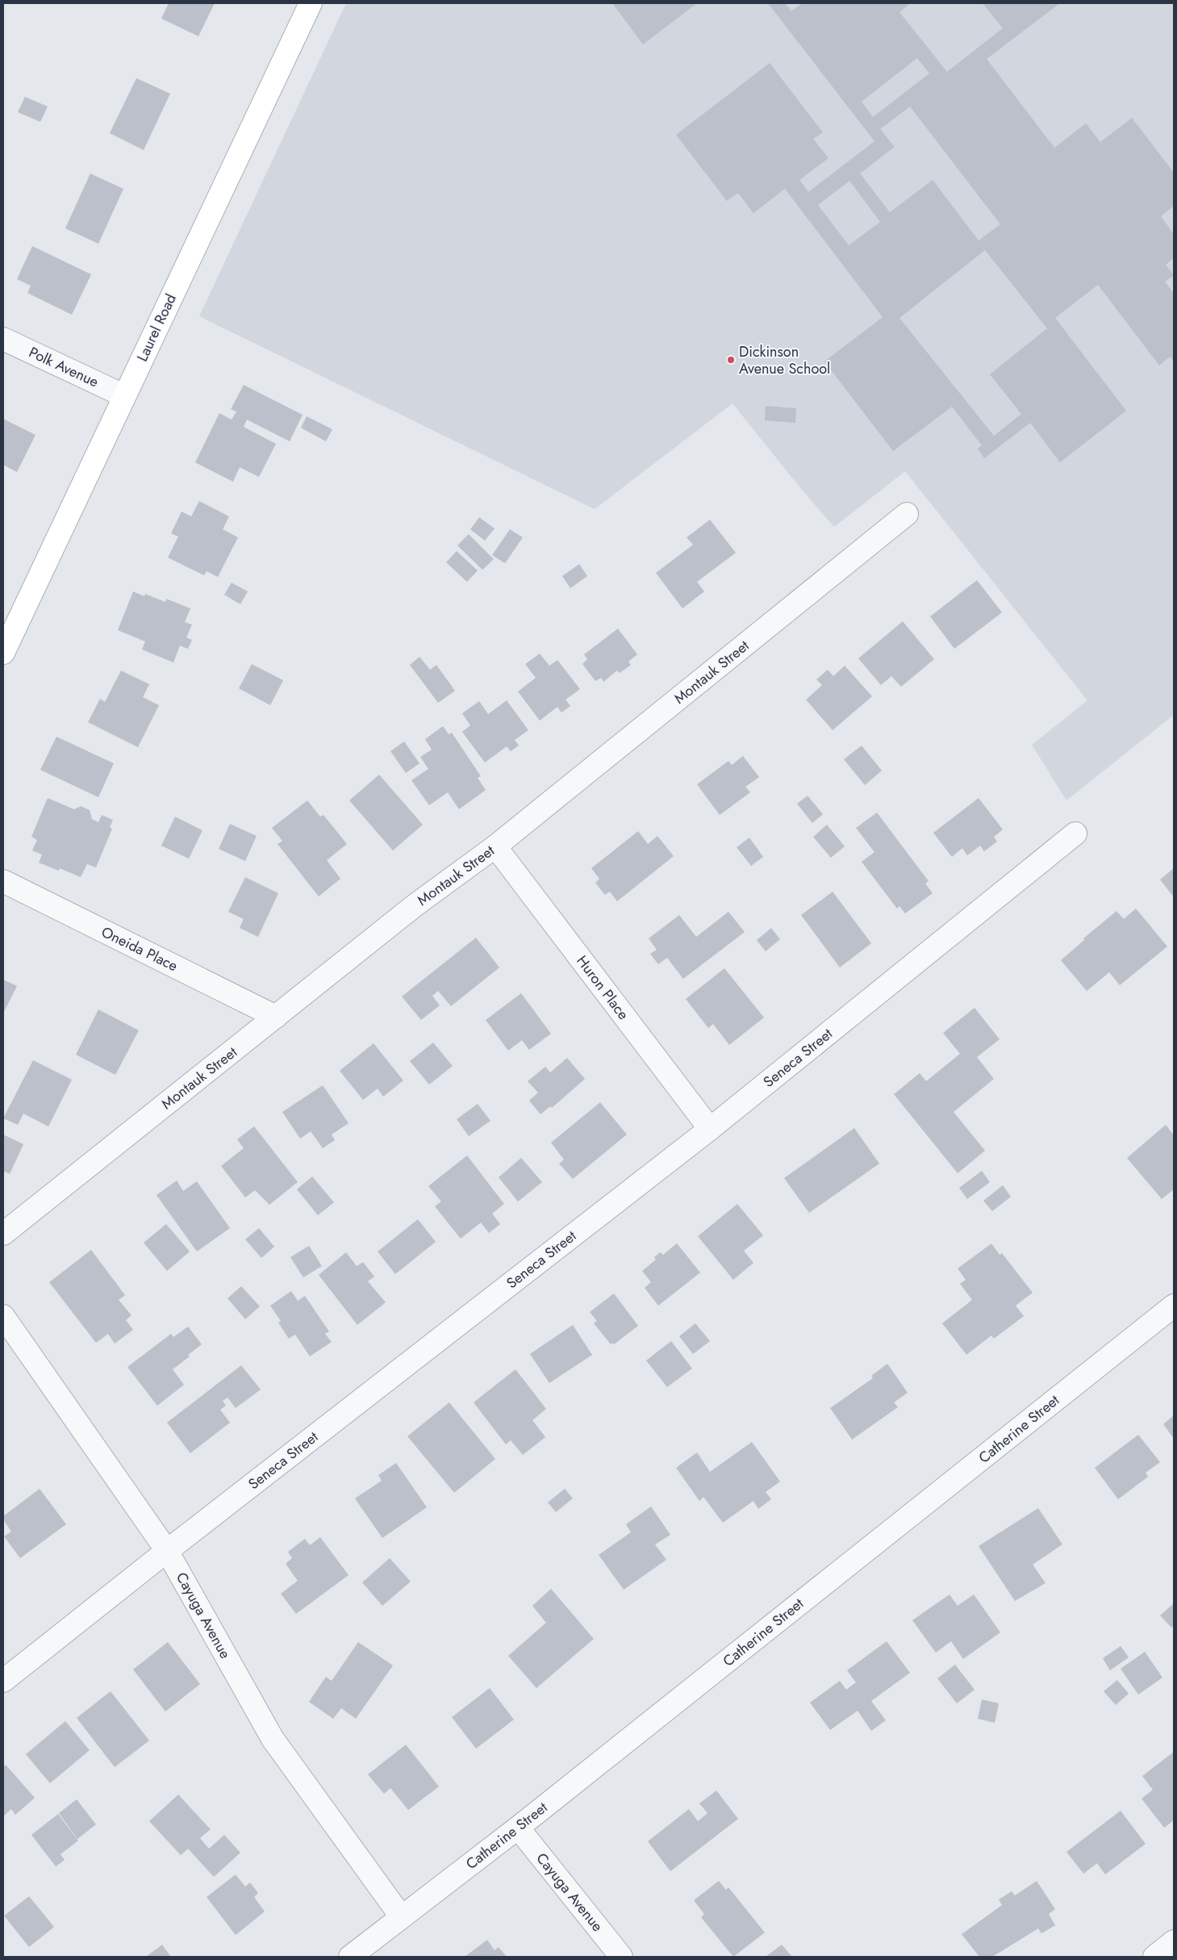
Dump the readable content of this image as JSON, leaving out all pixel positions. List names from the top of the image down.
{
  "streets": {
    "main road": ["Laurel Road"],
    "street": [
      "Polk Avenue",
      "Montauk Street",
      "Oneida Place",
      "Huron Place",
      "Seneca Street",
      "Catherine Street",
      "Cayuga Avenue"
    ]
  },
  "crossings": [
    ["Laurel Road", "Polk Avenue"],
    ["Montauk Street", "Oneida Place"],
    ["Montauk Street", "Huron Place"],
    ["Huron Place", "Seneca Street"],
    ["Seneca Street", "Cayuga Avenue"],
    ["Catherine Street", "Cayuga Avenue"]
  ],
  "places": ["Dickinson Avenue School"]
}
